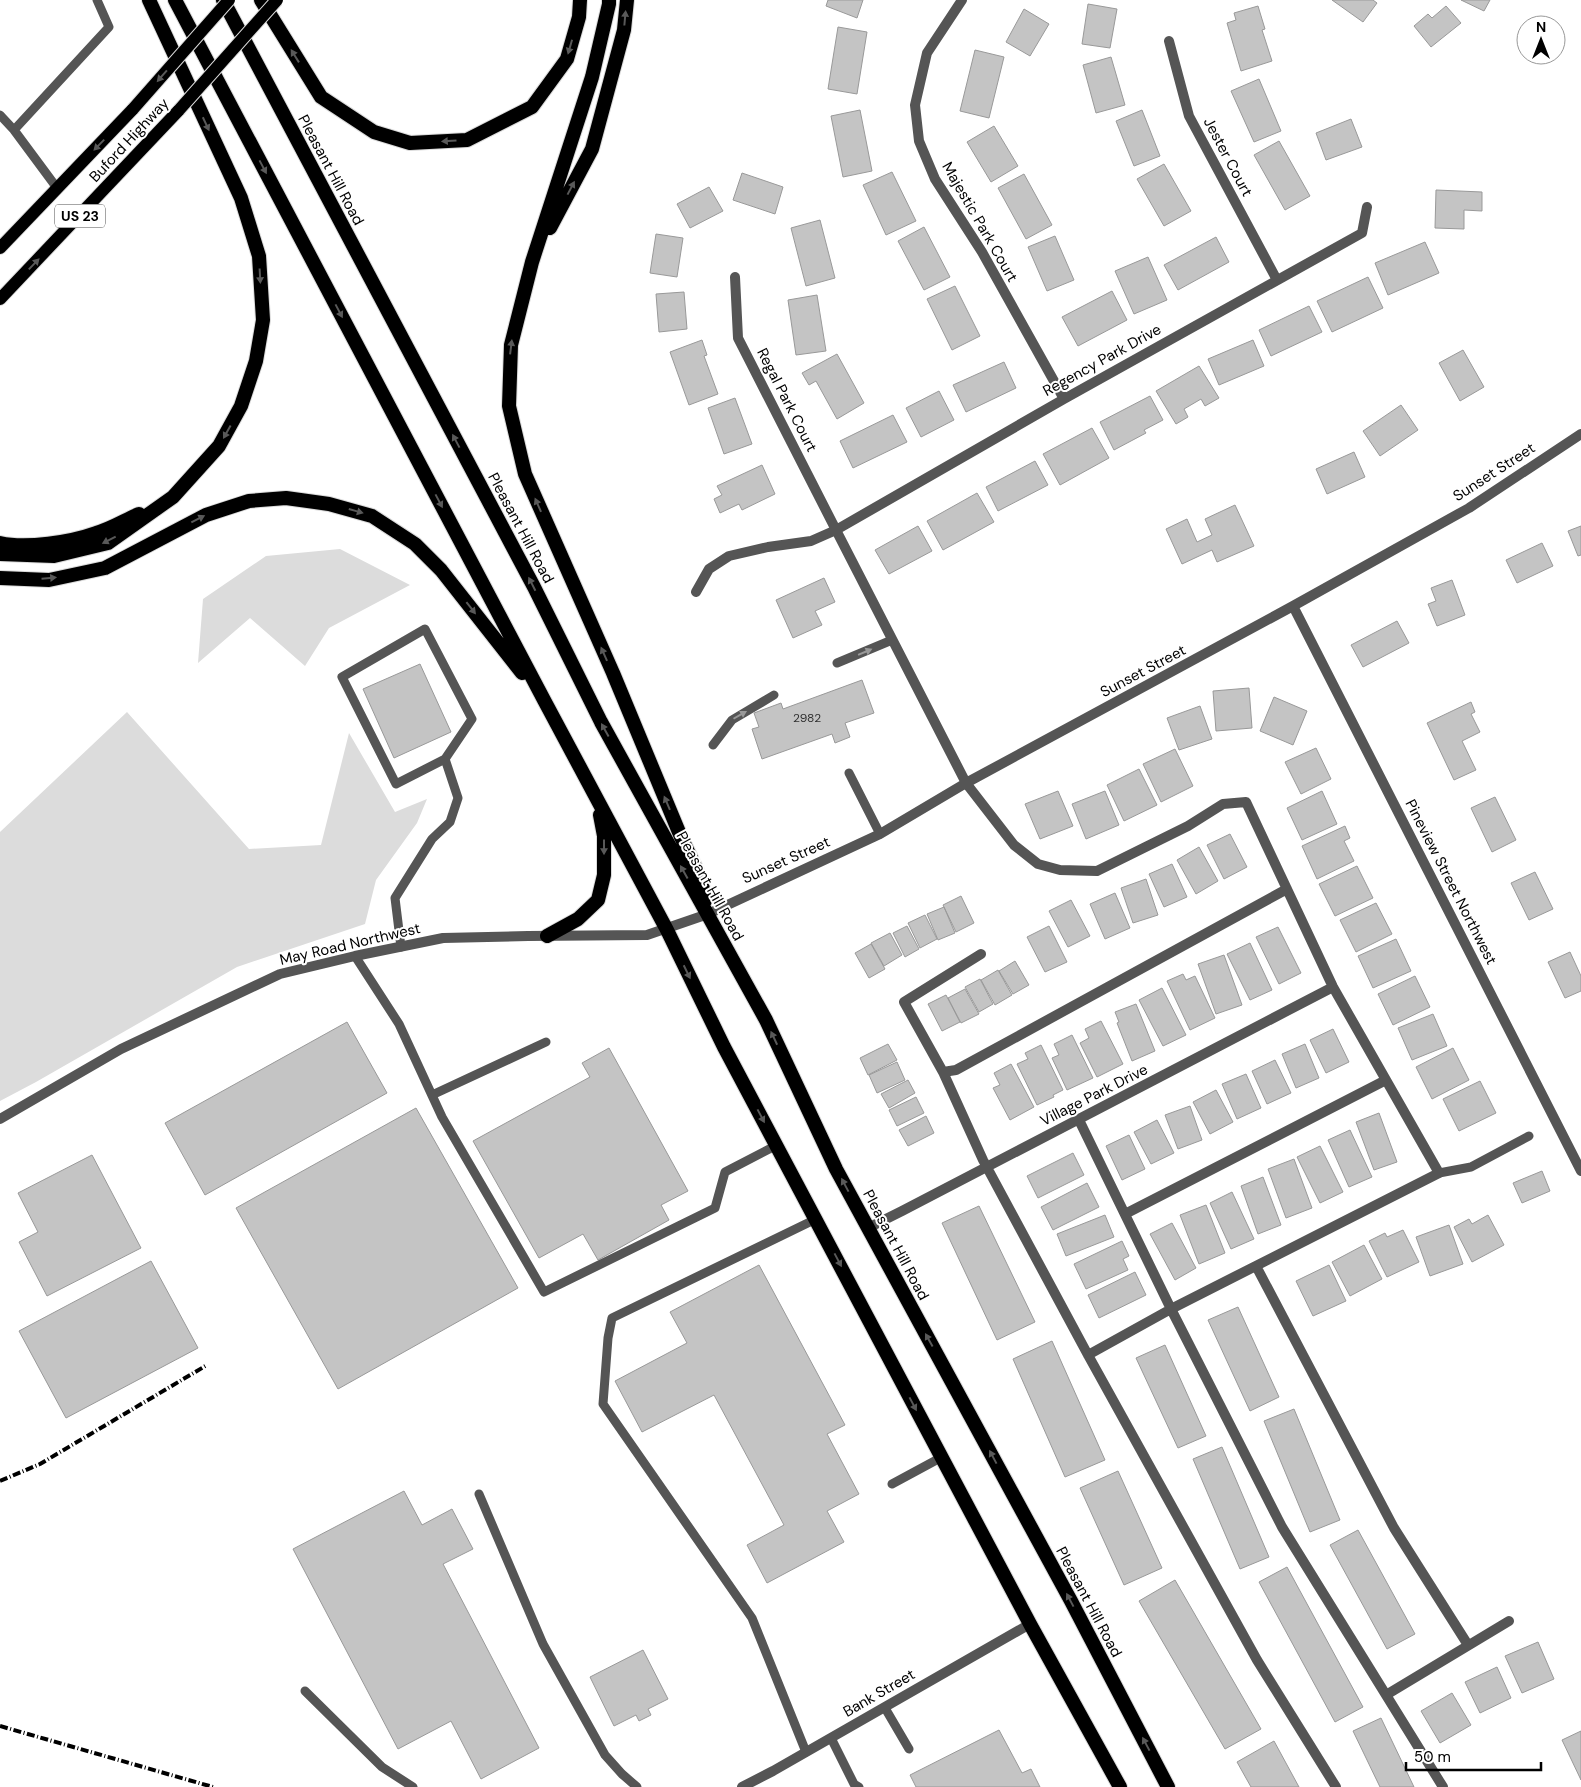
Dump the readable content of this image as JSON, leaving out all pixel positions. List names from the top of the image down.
{
  "streets": {
    "highway": ["Pleasant Hill Road"],
    "main road": ["Buford Highway", "US 23"],
    "street": [
      "Jester Court",
      "Majestic Park Court",
      "Regency Park Drive",
      "Regal Park Court",
      "Sunset Street",
      "Pineview Street Northwest",
      "May Road Northwest",
      "Village Park Drive",
      "Bank Street"
    ]
  },
  "crossings": [
    ["Jester Court", "Regency Park Drive"],
    ["Pleasant Hill Road", "Sunset Street"],
    ["Pleasant Hill Road", "May Road Northwest"],
    ["Pleasant Hill Road", "Village Park Drive"],
    ["Majestic Park Court", "Regency Park Drive"],
    ["Regency Park Drive", "Regal Park Court"],
    ["Sunset Street", "Pineview Street Northwest"],
    ["Sunset Street", "May Road Northwest"]
  ],
  "house_numbers": ["2982"],
  "scale_bar": "50 m",
  "north": "top"
}
